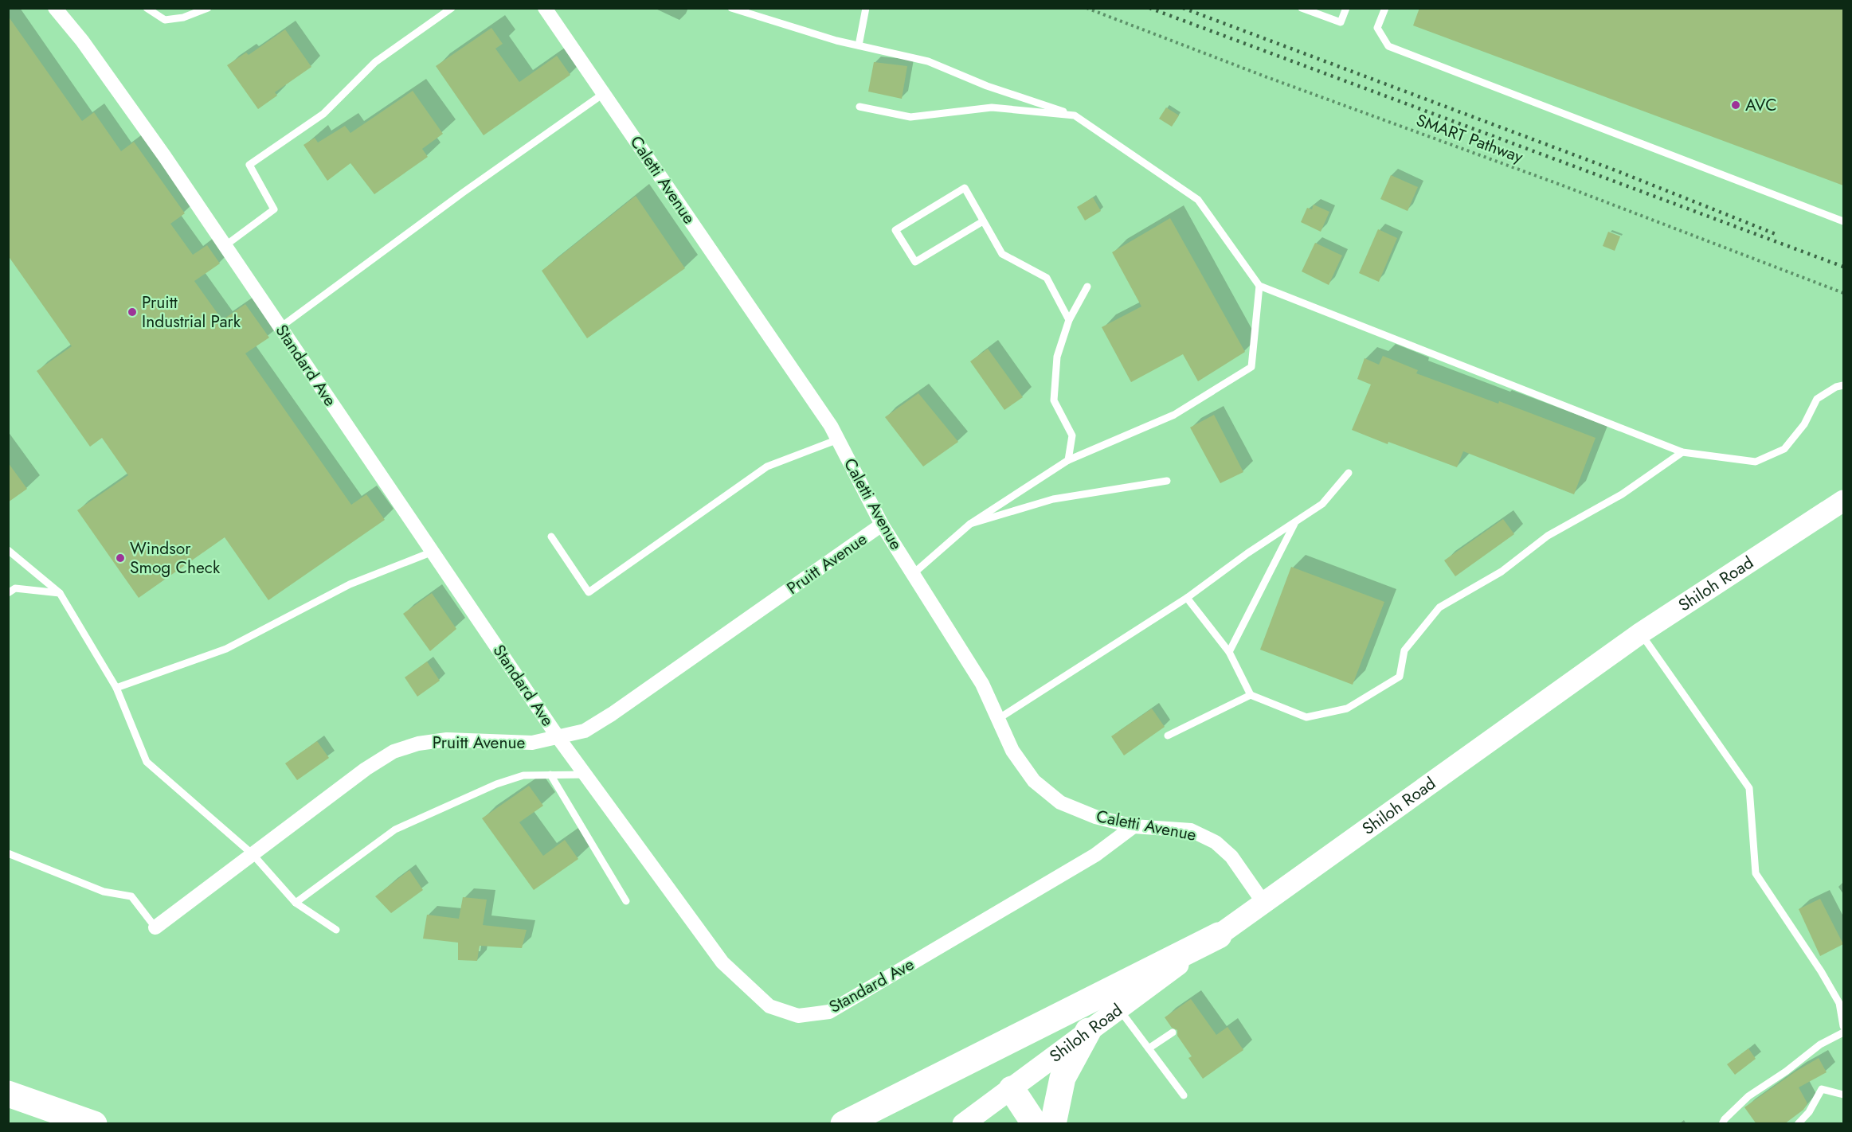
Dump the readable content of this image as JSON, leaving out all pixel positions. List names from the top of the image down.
{
  "streets": {
    "main road": ["Shiloh Road"],
    "street": ["Caletti Avenue", "Standard Ave", "Pruitt Avenue"],
    "path": ["SMART Pathway"]
  },
  "crossings": [
    ["Caletti Avenue", "Standard Ave"],
    ["Caletti Avenue", "Pruitt Avenue"],
    ["Caletti Avenue", "Shiloh Road"],
    ["Standard Ave", "Pruitt Avenue"]
  ],
  "places": ["AVC", "Pruitt Industrial Park", "Windsor Smog Check"]
}
